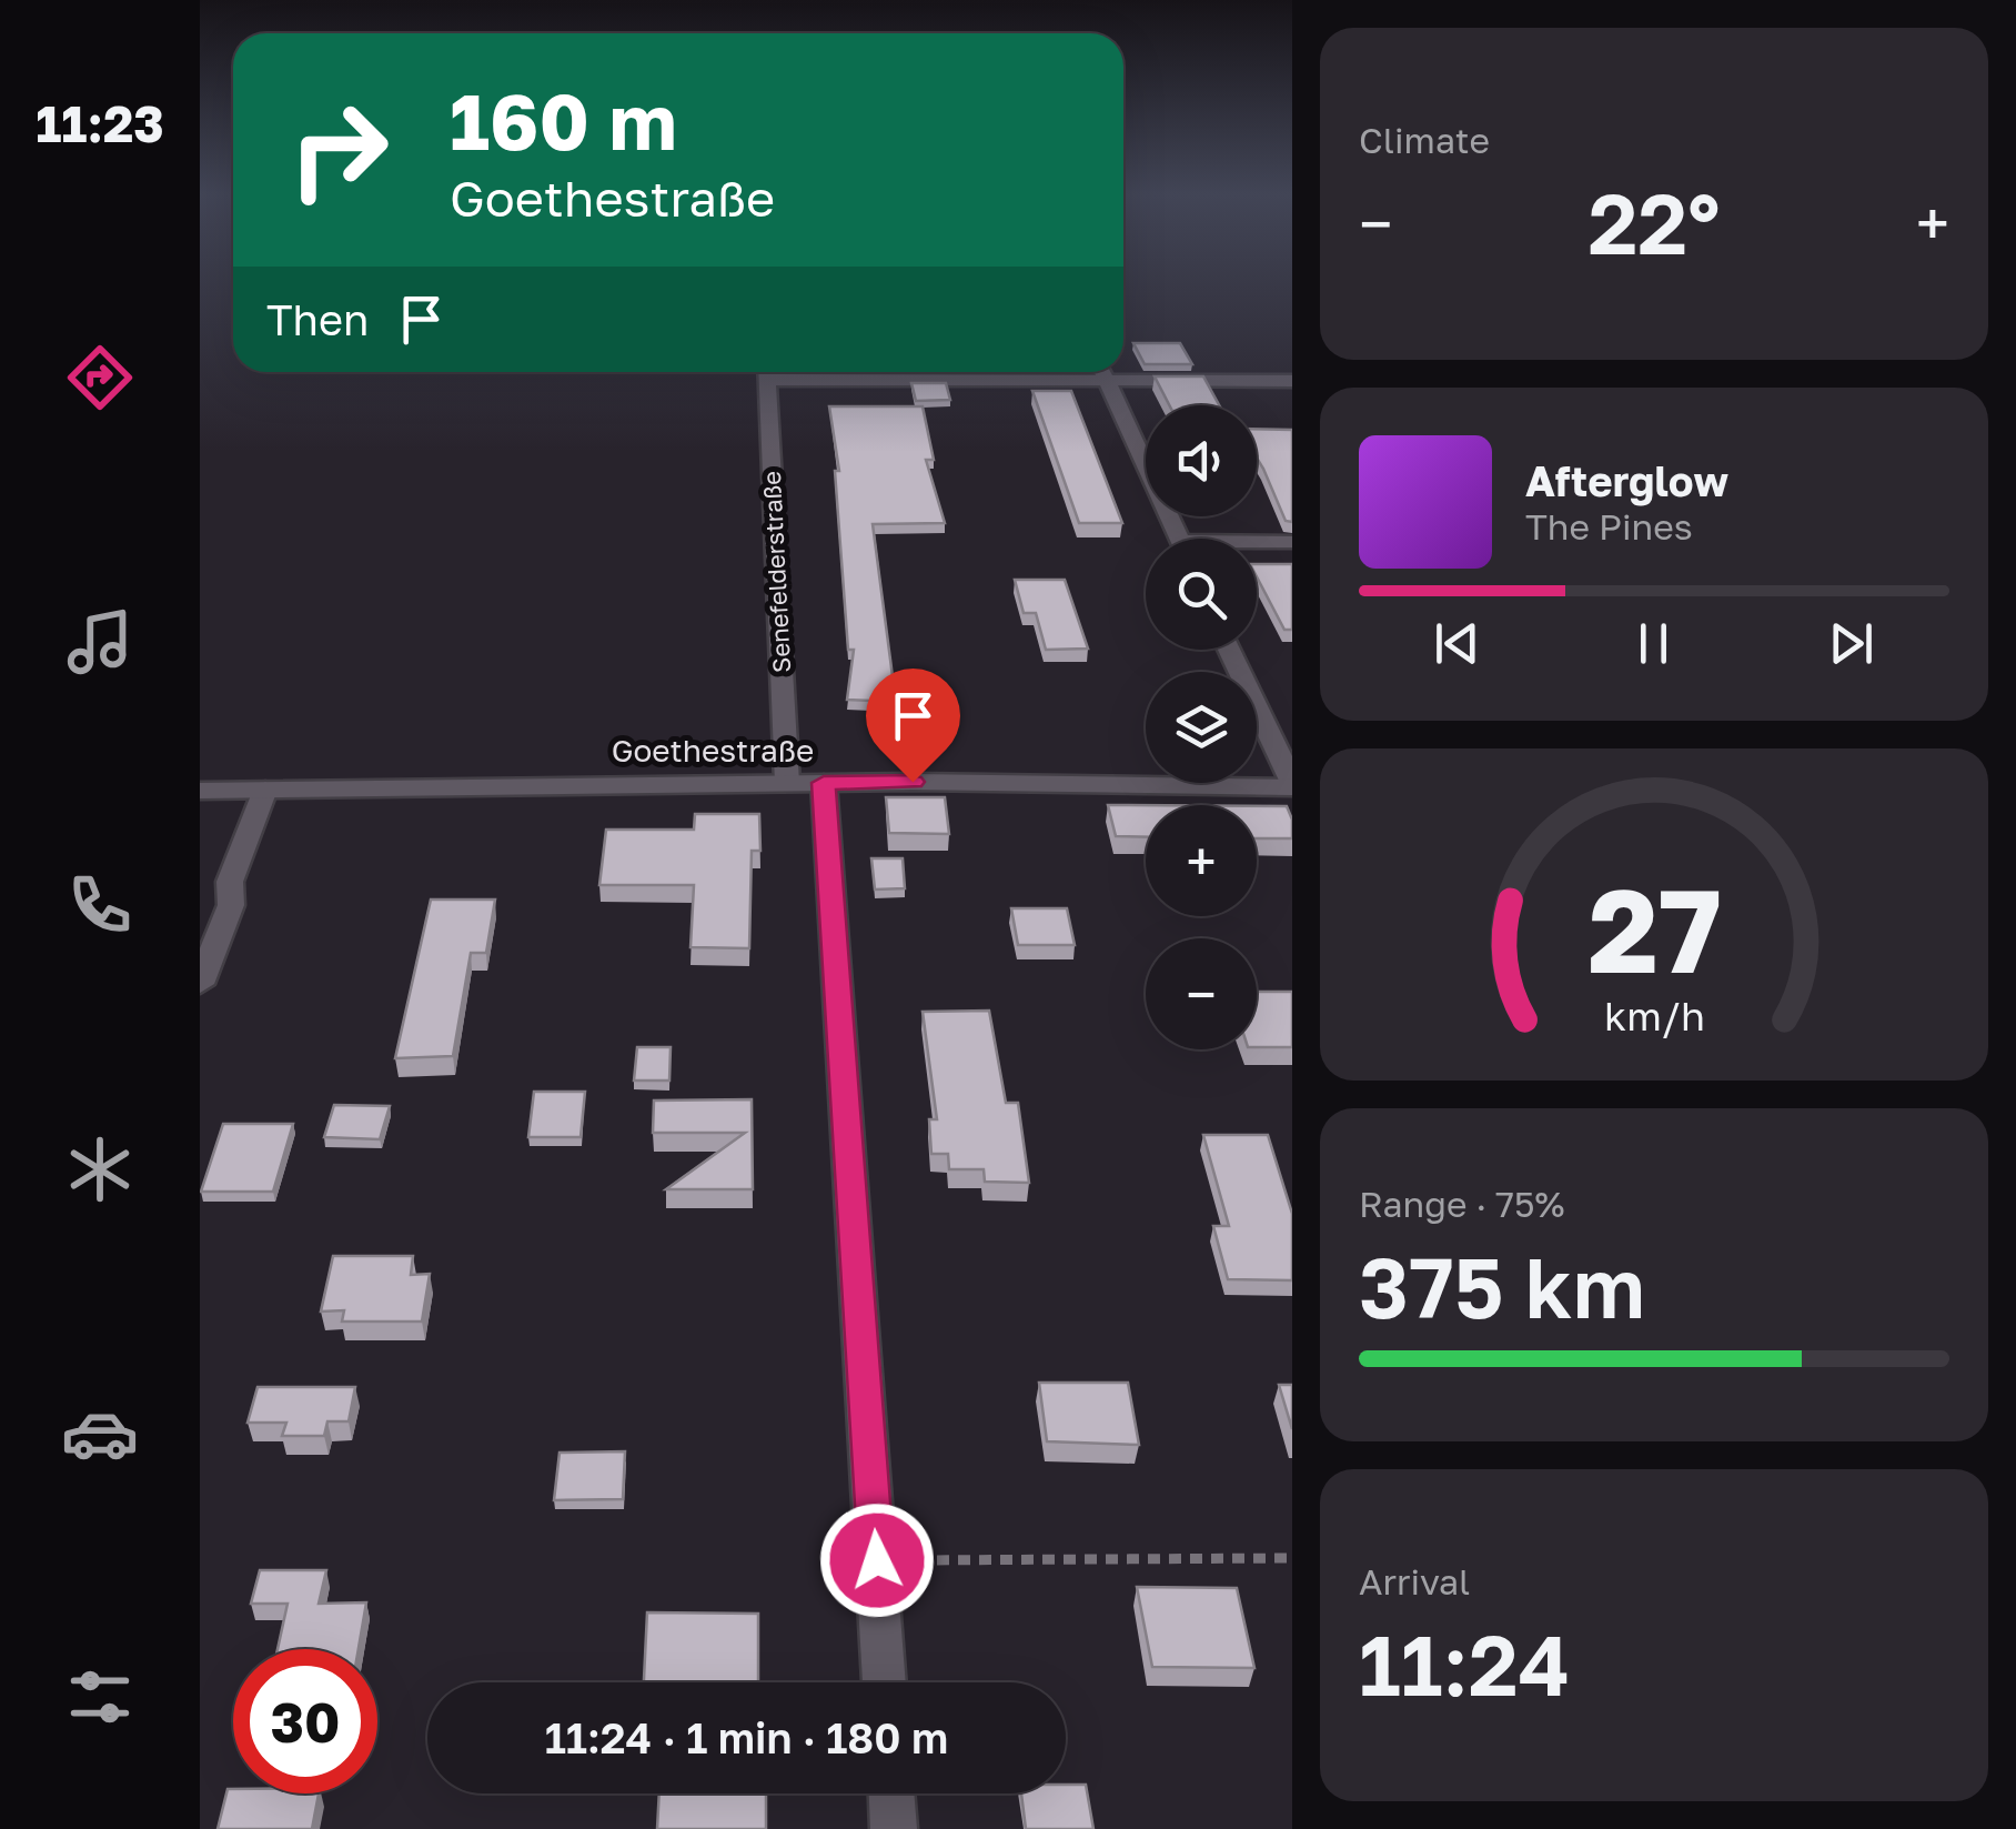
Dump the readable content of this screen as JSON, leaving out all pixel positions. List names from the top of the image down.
{
  "streets": {
    "street": ["Senefelderstraße", "Goethestraße"]
  },
  "crossings": [
    ["Senefelderstraße", "Goethestraße"]
  ],
  "page": {
    "tabs": "11:23",
    "tile": [
      "Climate",
      ["Range · 75%", "375 km"],
      ["Arrival", "11:24"]
    ],
    "turn": ["160 m", "Goethestraße"],
    "heat": ["−", "22°", "+"],
    "then": "Then",
    "map_buttons": ["+", "−"],
    "song": ["Afterglow", "The Pines"],
    "limit": "30",
    "trip": "11:24 · 1 min · 180 m",
    "gauge": ["27", "km/h"]
  }
}
